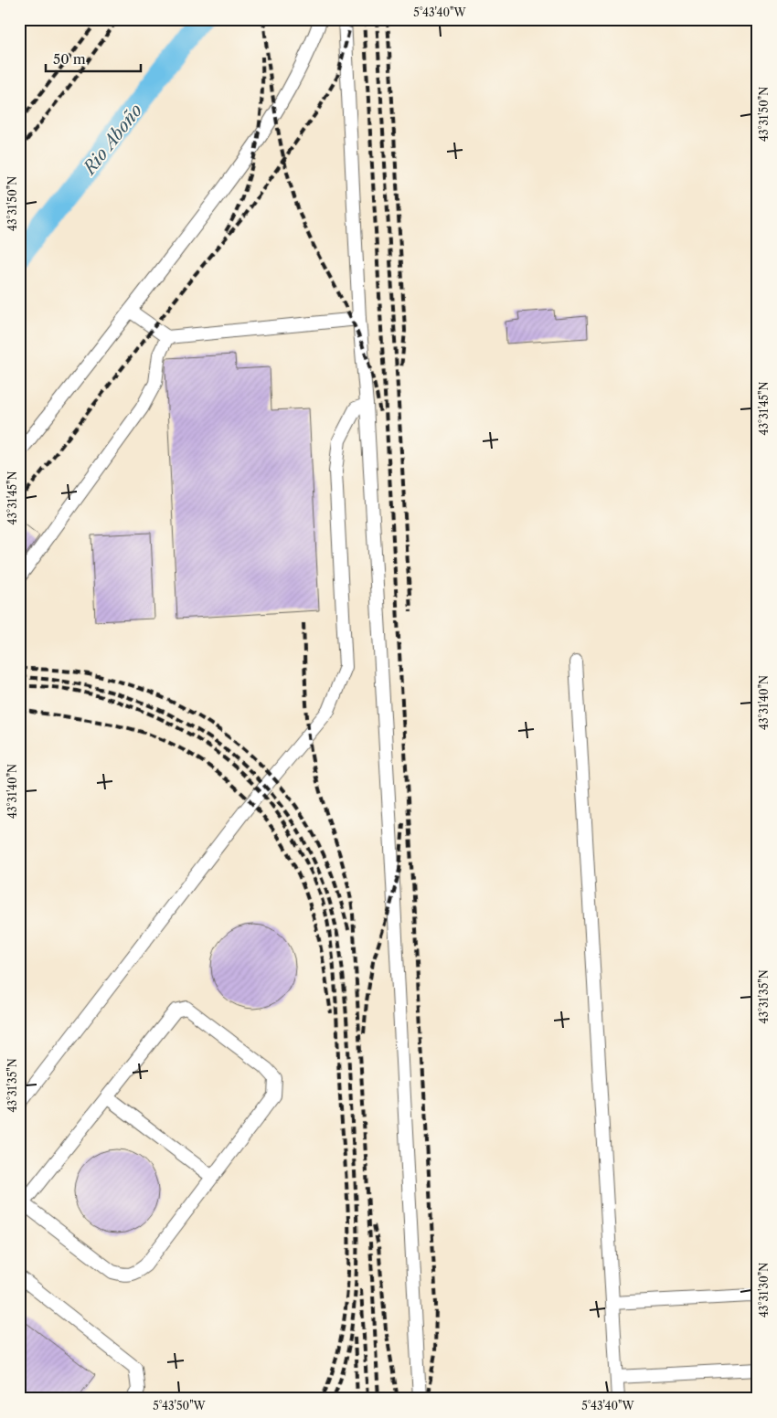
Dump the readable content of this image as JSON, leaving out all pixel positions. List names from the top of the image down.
{
  "water": ["Rio Aboño"],
  "scale_bar": "50 m",
  "coordinates": [
    "5°43'40\"W",
    "43°31'50\"N",
    "43°31'45\"N",
    "43°31'40\"N",
    "43°31'35\"N",
    "43°31'30\"N",
    "5°43'50\"W"
  ]
}
